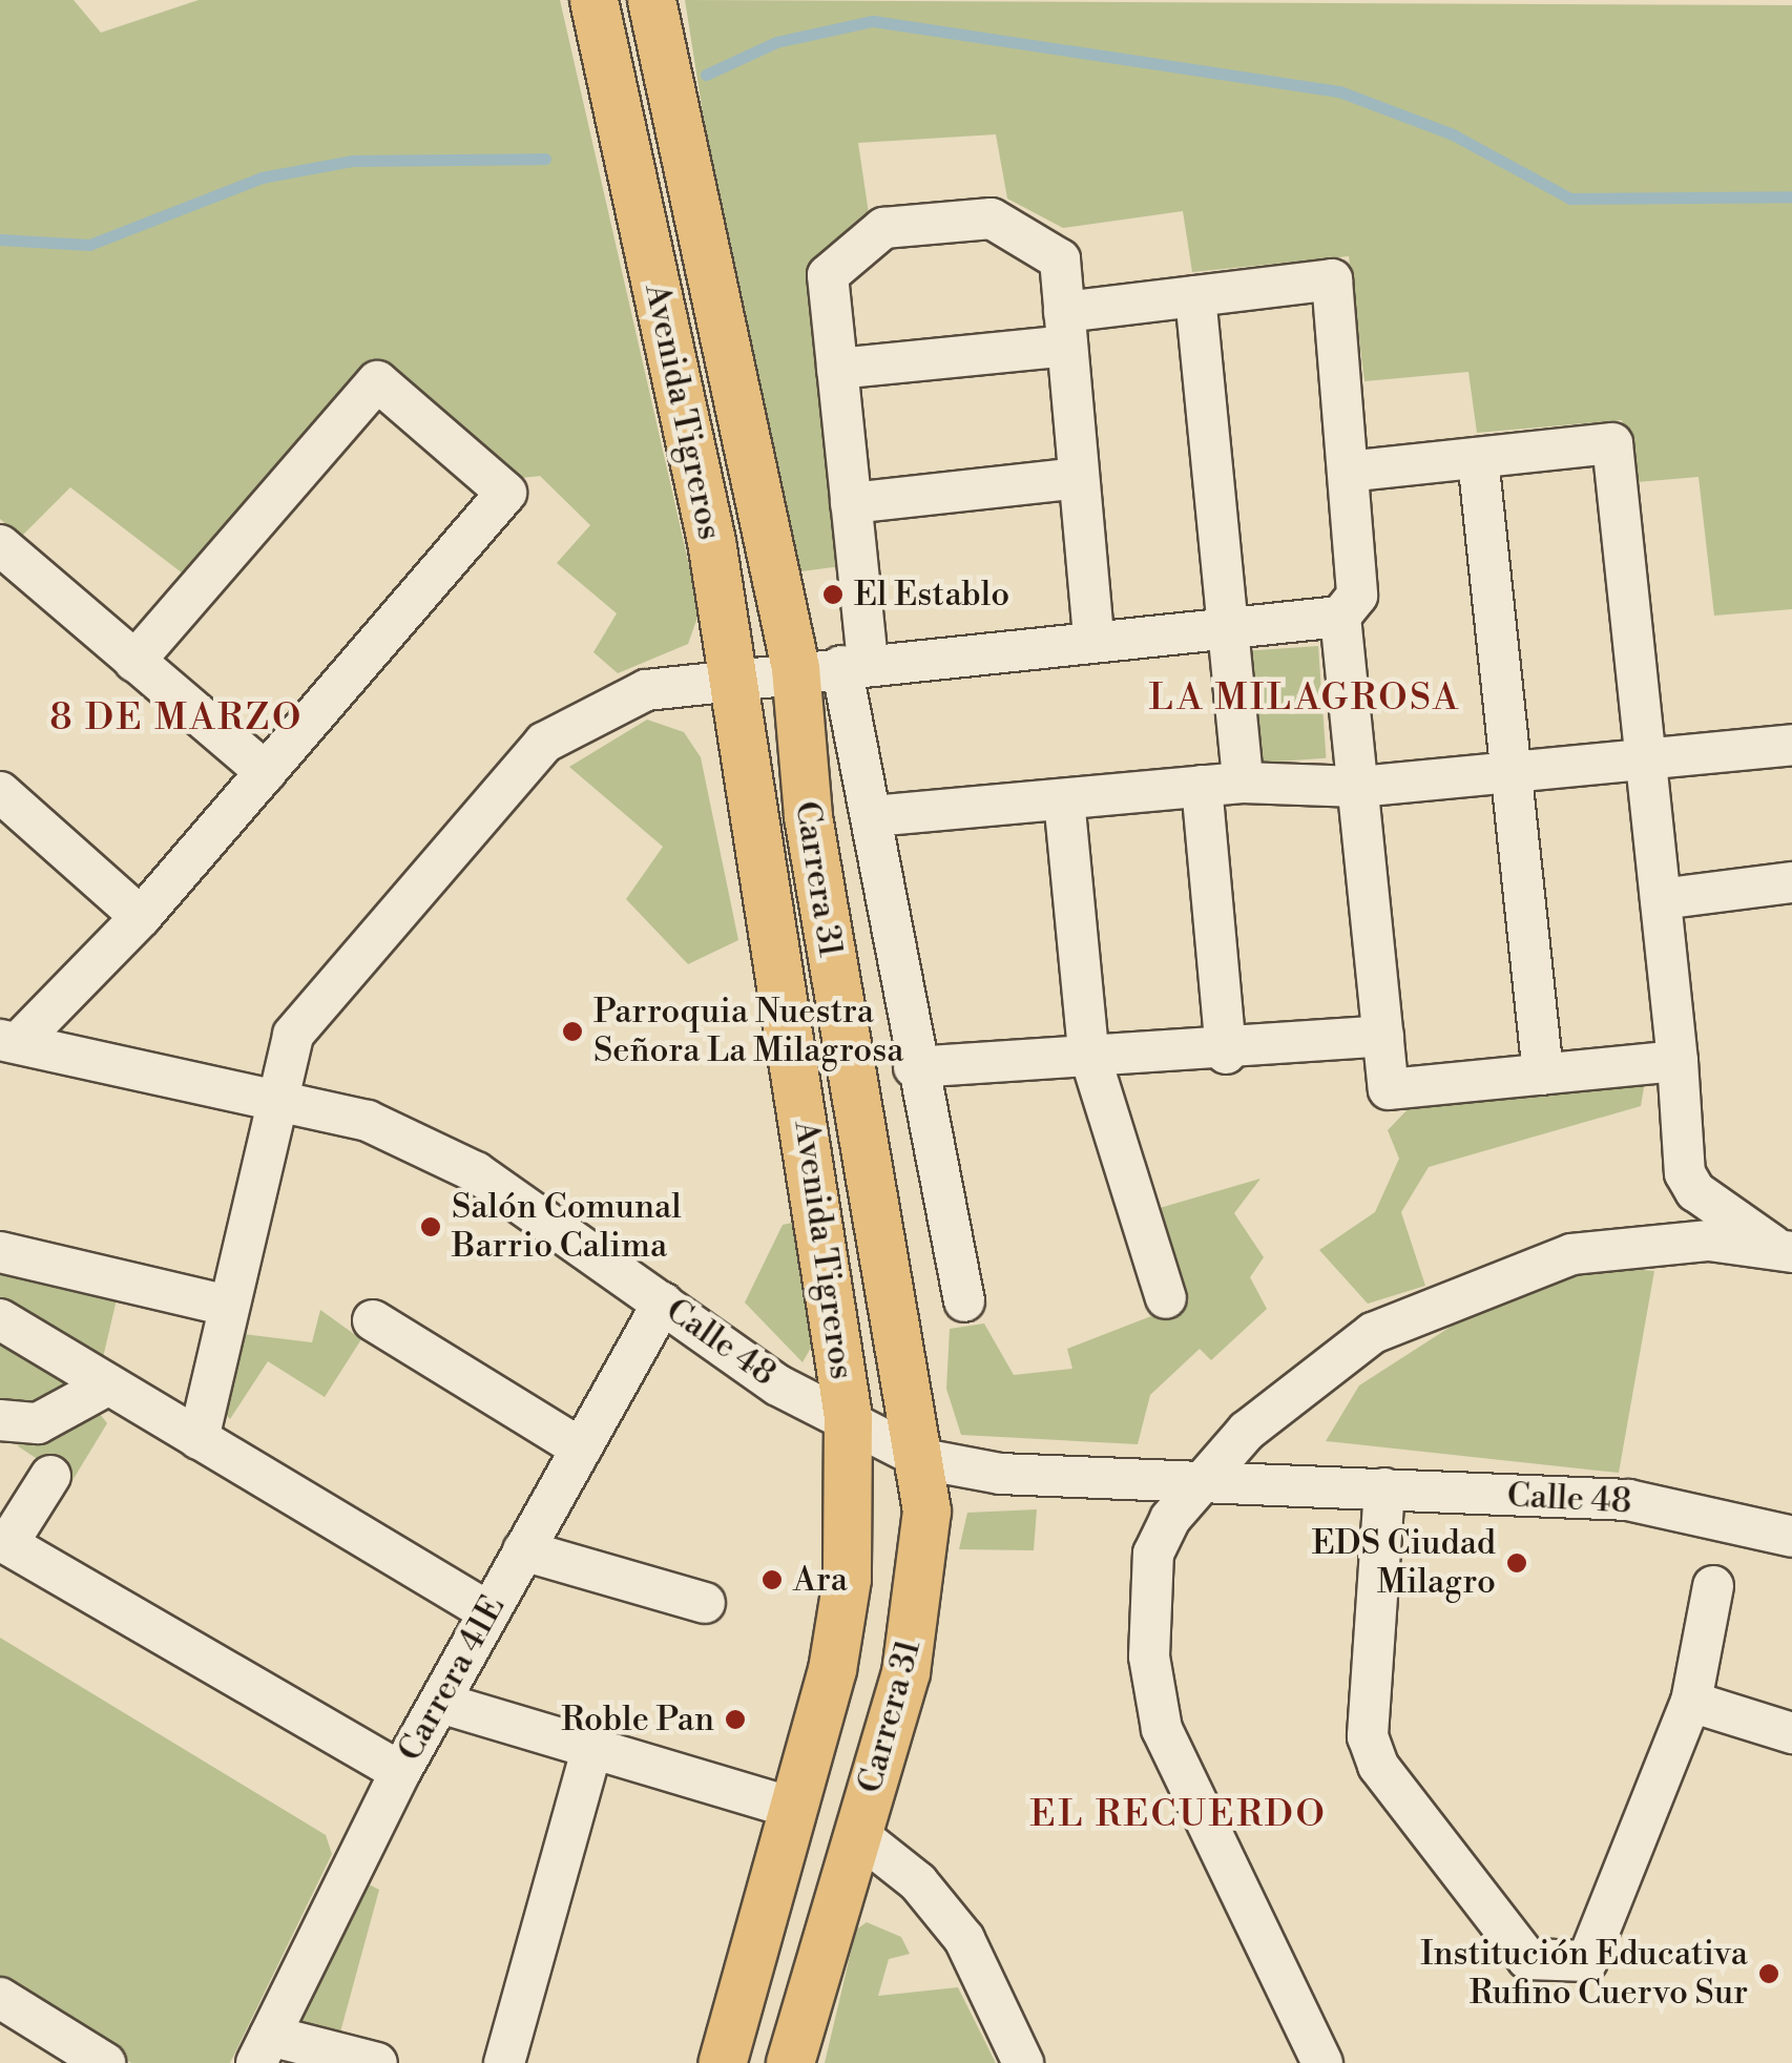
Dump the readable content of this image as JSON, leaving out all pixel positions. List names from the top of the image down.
{
  "streets": {
    "main road": ["Avenida Tigreros", "Carrera 31"],
    "street": ["Calle 48", "Carrera 41E"]
  },
  "crossings": [
    ["Avenida Tigreros", "Calle 48"],
    ["Carrera 31", "Calle 48"],
    ["Calle 48", "Carrera 41E"]
  ],
  "districts": ["LA MILAGROSA", "8 DE MARZO", "EL RECUERDO"],
  "places": [
    "El Establo",
    "Parroquia Nuestra Señora La Milagrosa",
    "Salón Comunal Barrio Calima",
    "EDS Ciudad Milagro",
    "Ara",
    "Roble Pan",
    "Institución Educativa Rufino Cuervo Sur"
  ]
}
